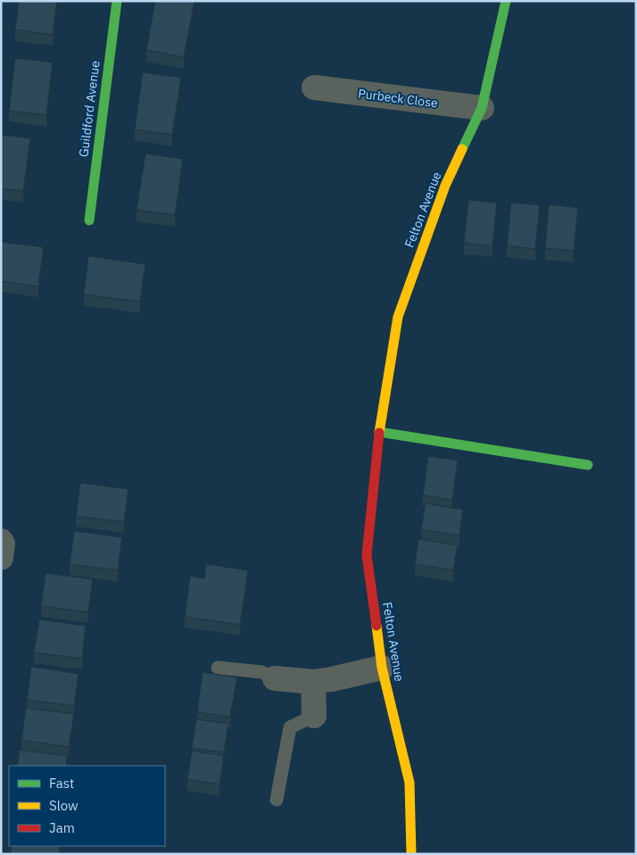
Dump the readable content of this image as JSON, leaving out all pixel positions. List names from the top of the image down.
{
  "streets": {
    "street": ["Purbeck Close", "Guildford Avenue", "Felton Avenue"]
  },
  "crossings": [
    ["Purbeck Close", "Felton Avenue"]
  ],
  "legend": ["Fast", "Slow", "Jam"]
}
